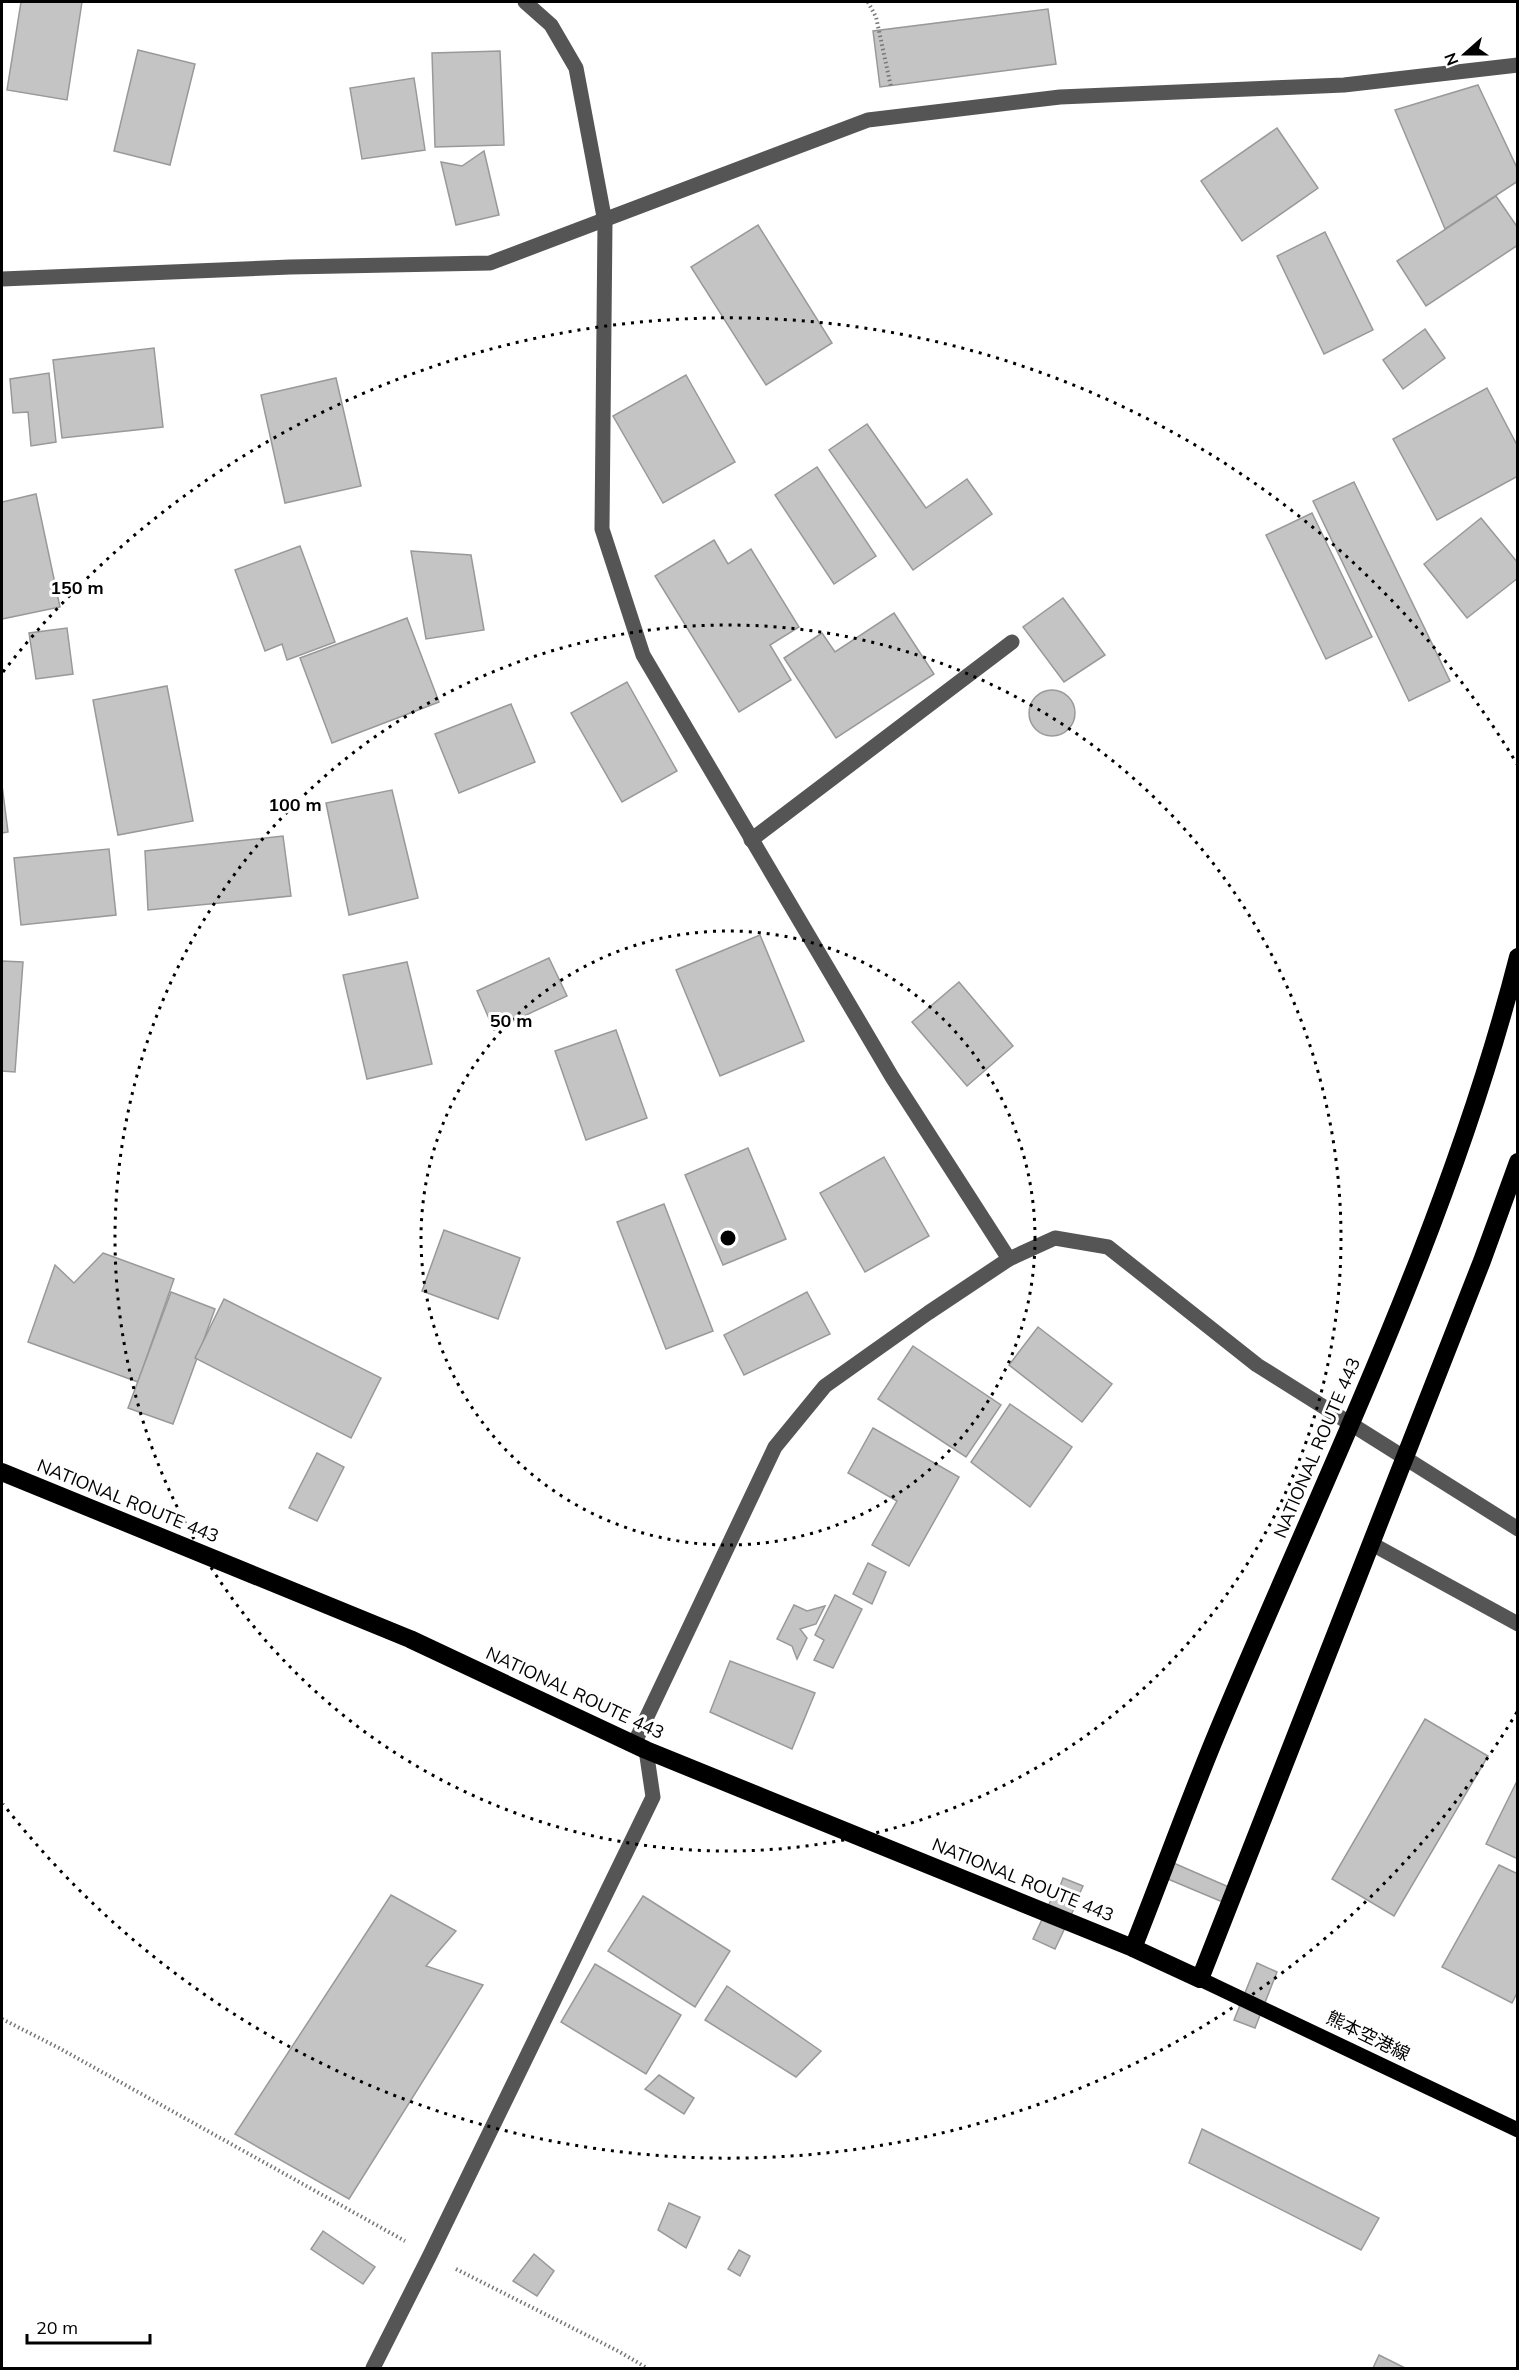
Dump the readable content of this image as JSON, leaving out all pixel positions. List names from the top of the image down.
{
  "streets": {
    "highway": ["NATIONAL ROUTE 443"],
    "main road": ["熊本空港線"]
  },
  "crossings": [
    ["NATIONAL ROUTE 443", "熊本空港線"]
  ],
  "scale_bar": "20 m",
  "north": "left",
  "rings": ["150 m", "100 m", "50 m"]
}
